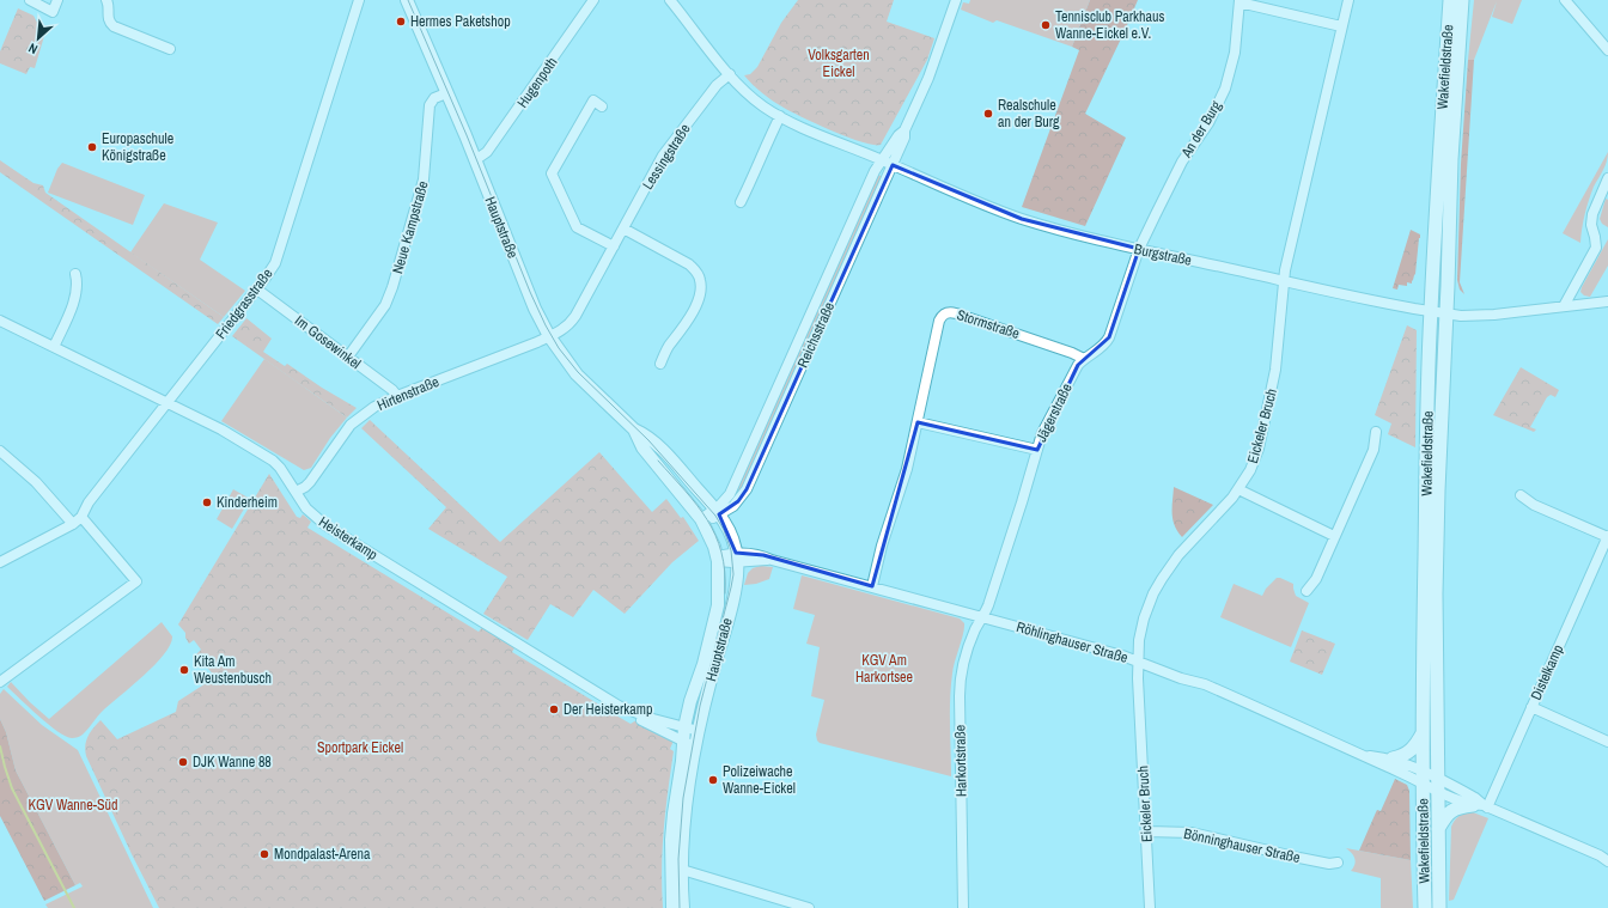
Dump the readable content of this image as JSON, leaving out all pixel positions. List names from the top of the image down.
{
  "streets": {
    "main road": ["Wakefieldstraße"],
    "street": [
      "Hugenpoth",
      "An der Burg",
      "Lessingstraße",
      "Neue Kampstraße",
      "Hauptstraße",
      "Burgstraße",
      "Friedgrasstraße",
      "Stormstraße",
      "Reichsstraße",
      "Im Gosewinkel",
      "Hirtenstraße",
      "Jägerstraße",
      "Eickeler Bruch",
      "Heisterkamp",
      "Röhlinghauser Straße",
      "Distelkamp",
      "Harkortstraße",
      "Bönninghauser Straße"
    ]
  },
  "crossings": [
    ["Wakefieldstraße", "Burgstraße"],
    ["Wakefieldstraße", "Röhlinghauser Straße"],
    ["Hugenpoth", "Hauptstraße"],
    ["An der Burg", "Burgstraße"],
    ["An der Burg", "Jägerstraße"],
    ["An der Burg", "Eickeler Bruch"],
    ["Lessingstraße", "Hauptstraße"],
    ["Lessingstraße", "Burgstraße"],
    ["Lessingstraße", "Hirtenstraße"],
    ["Neue Kampstraße", "Hauptstraße"],
    ["Neue Kampstraße", "Im Gosewinkel"],
    ["Hauptstraße", "Reichsstraße"],
    ["Hauptstraße", "Hirtenstraße"],
    ["Hauptstraße", "Heisterkamp"],
    ["Hauptstraße", "Röhlinghauser Straße"],
    ["Burgstraße", "Reichsstraße"],
    ["Burgstraße", "Jägerstraße"],
    ["Burgstraße", "Eickeler Bruch"],
    ["Friedgrasstraße", "Im Gosewinkel"],
    ["Friedgrasstraße", "Heisterkamp"],
    ["Stormstraße", "Jägerstraße"],
    ["Stormstraße", "Röhlinghauser Straße"],
    ["Im Gosewinkel", "Hirtenstraße"],
    ["Hirtenstraße", "Heisterkamp"],
    ["Jägerstraße", "Röhlinghauser Straße"],
    ["Jägerstraße", "Harkortstraße"],
    ["Eickeler Bruch", "Röhlinghauser Straße"],
    ["Eickeler Bruch", "Bönninghauser Straße"],
    ["Röhlinghauser Straße", "Distelkamp"],
    ["Röhlinghauser Straße", "Harkortstraße"]
  ],
  "parks": [
    "Volksgarten Eickel",
    "KGV Am Harkortsee",
    "Sportpark Eickel",
    "KGV Wanne-Süd"
  ],
  "places": [
    "Hermes Paketshop",
    "Tennisclub Parkhaus Wanne-Eickel e.V.",
    "Realschule an der Burg",
    "Europaschule Königstraße",
    "Kinderheim",
    "Kita Am Weustenbusch",
    "Der Heisterkamp",
    "DJK Wanne 88",
    "Polizeiwache Wanne-Eickel",
    "Mondpalast-Arena"
  ],
  "north": "bottom left"
}
